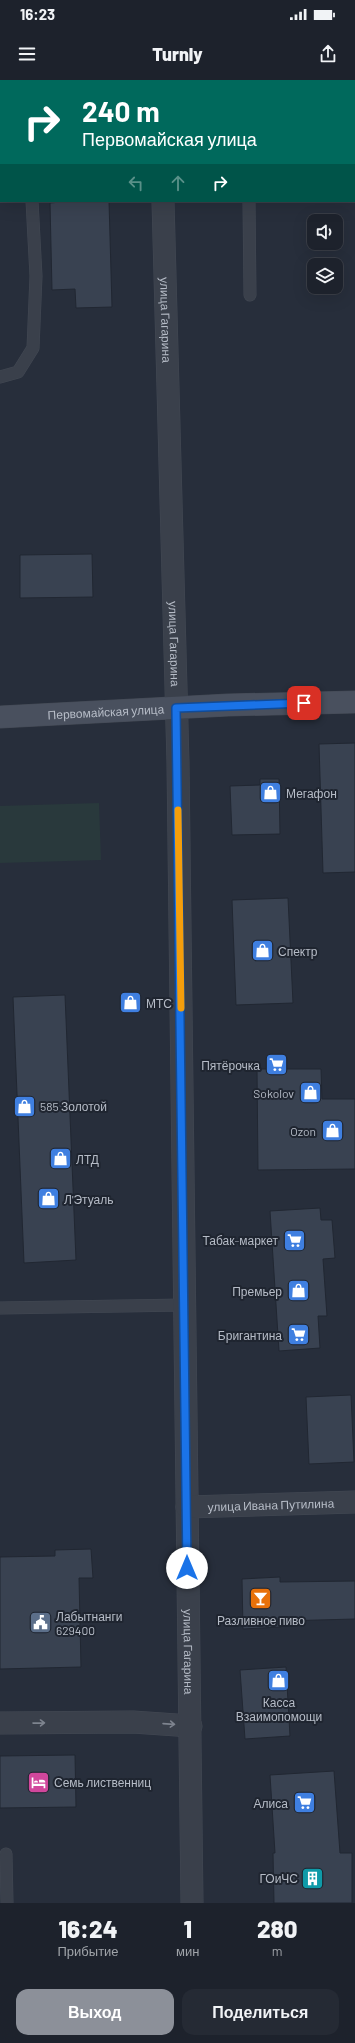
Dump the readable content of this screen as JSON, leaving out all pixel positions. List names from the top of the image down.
{
  "streets": {
    "main road": ["Первомайская улица"],
    "street": ["улица Гагарина", "улица Ивана Путилина"]
  },
  "crossings": [
    ["улица Гагарина", "Первомайская улица"],
    ["улица Гагарина", "улица Ивана Путилина"]
  ],
  "places": {
    "shop": [
      "Мегафон",
      "Спектр",
      "МТС",
      "Sokolov",
      "585 Золотой",
      "Ozon",
      "ЛТД",
      "Л'Этуаль",
      "Премьер",
      "Касса Взаимопомощи"
    ],
    "supermarket": [
      "Пятёрочка",
      "Табак-маркет",
      "Бригантина",
      "Алиса"
    ],
    "bar": ["Разливное пиво"],
    "public building": ["Лабытнанги 629400"],
    "hotel": ["Семь лиственниц"],
    "building": ["ГОиЧС"]
  },
  "page": {
    "status": "16:23",
    "header": "Turnly",
    "turn": ["240 m", "Первомайская улица"],
    "eta": [
      "16:24",
      "Прибытие",
      "1",
      "мин",
      "280",
      "m"
    ],
    "buttons": ["Выход", "Поделиться"]
  }
}
